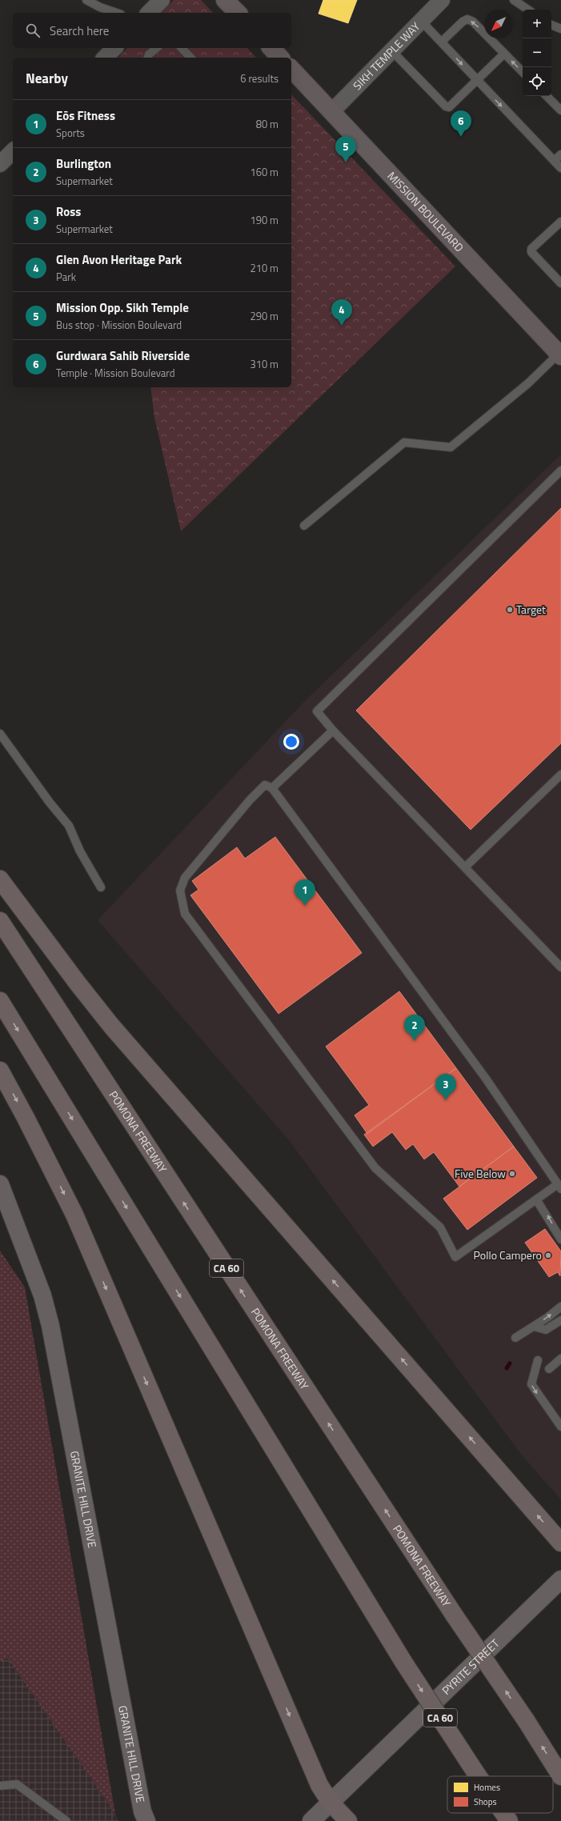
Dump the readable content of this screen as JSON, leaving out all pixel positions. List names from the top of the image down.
{
  "streets": {
    "highway": ["POMONA FREEWAY", "CA 60"],
    "main road": ["MISSION BOULEVARD"],
    "street": ["SIKH TEMPLE WAY", "GRANITE HILL DRIVE", "PYRITE STREET"]
  },
  "crossings": [
    ["SIKH TEMPLE WAY", "MISSION BOULEVARD"]
  ],
  "places": ["Target", "Five Below", "Pollo Campero"],
  "legend": ["Homes", "Shops"],
  "north": "bottom left",
  "page": {
    "map_buttons": ["+", "−"],
    "search": "Search here",
    "heading": ["Nearby", "6 results"],
    "list": [
      {
        "mark": "1",
        "name": "Eōs Fitness",
        "note": "Sports",
        "value": "80 m"
      },
      {
        "mark": "2",
        "name": "Burlington",
        "note": "Supermarket",
        "value": "160 m"
      },
      {
        "mark": "3",
        "name": "Ross",
        "note": "Supermarket",
        "value": "190 m"
      },
      {
        "mark": "4",
        "name": "Glen Avon Heritage Park",
        "note": "Park",
        "value": "210 m"
      },
      {
        "mark": "5",
        "name": "Mission Opp. Sikh Temple",
        "note": "Bus stop · Mission Boulevard",
        "value": "290 m"
      },
      {
        "mark": "6",
        "name": "Gurdwara Sahib Riverside",
        "note": "Temple · Mission Boulevard",
        "value": "310 m"
      }
    ],
    "pins": [
      "6",
      "5",
      "4",
      "1",
      "2",
      "3"
    ]
  }
}
